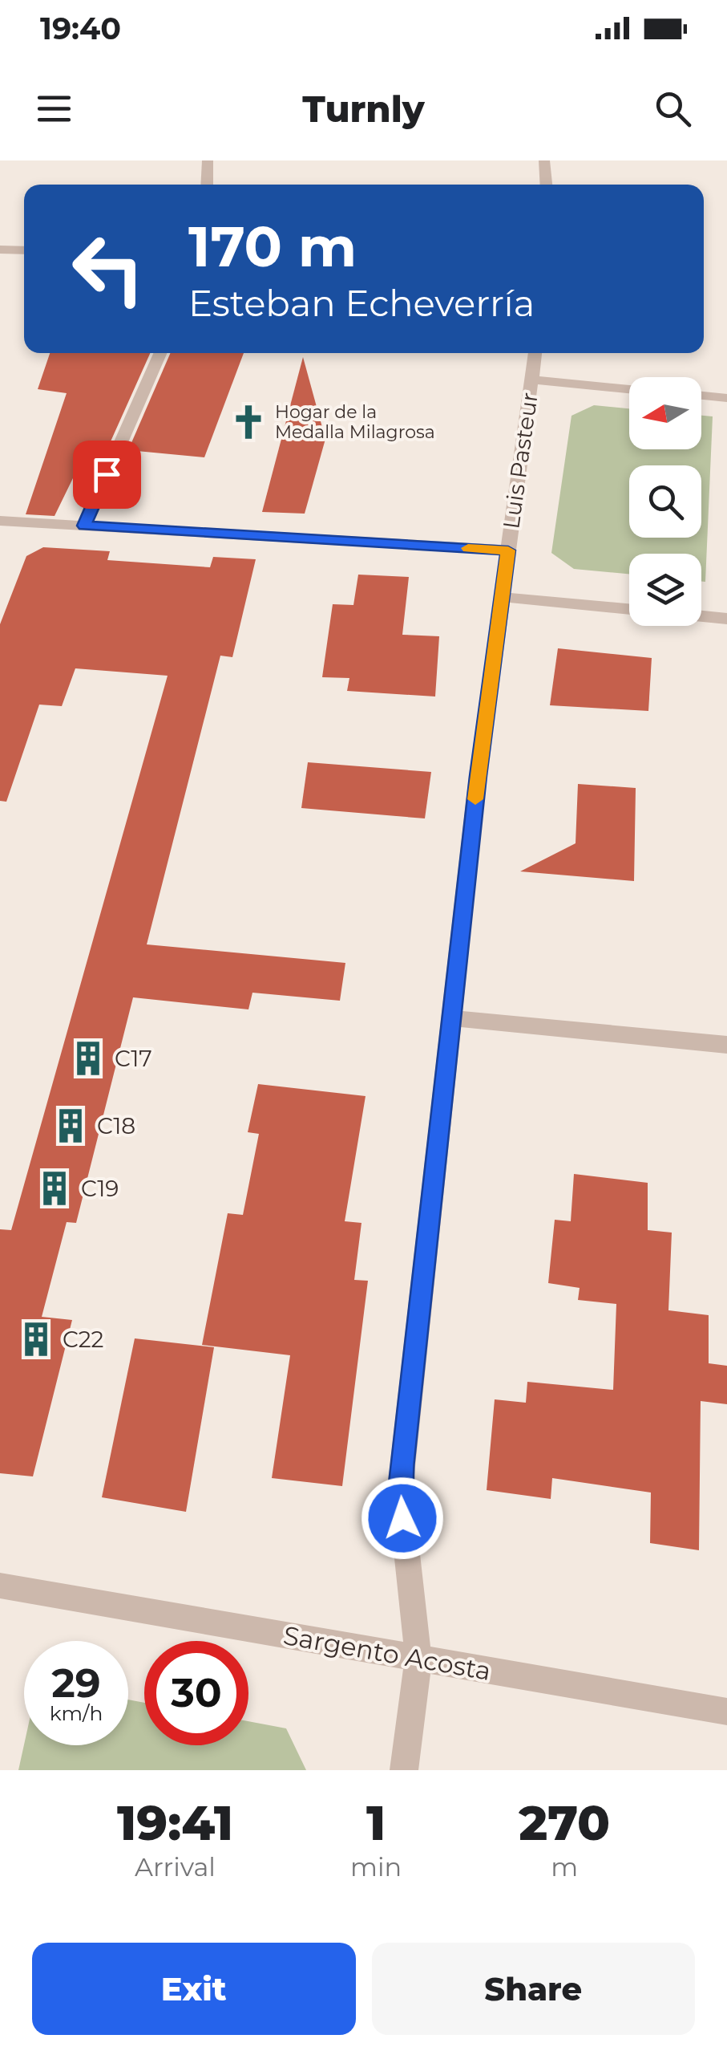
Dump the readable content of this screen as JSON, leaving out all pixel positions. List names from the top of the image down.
{
  "streets": {
    "street": ["Luis Pasteur", "Sargento Acosta"]
  },
  "crossings": [
    ["Luis Pasteur", "Sargento Acosta"]
  ],
  "places": {
    "church": ["Hogar de la Medalla Milagrosa"],
    "building": [
      "C17",
      "C18",
      "C19",
      "C22"
    ]
  },
  "north": "left",
  "page": {
    "status": "19:40",
    "header": "Turnly",
    "turn": ["170 m", "Esteban Echeverría"],
    "speed": "29 km/h",
    "limit": "30",
    "eta": [
      "19:41",
      "Arrival",
      "1",
      "min",
      "270",
      "m"
    ],
    "buttons": ["Exit", "Share"]
  }
}
